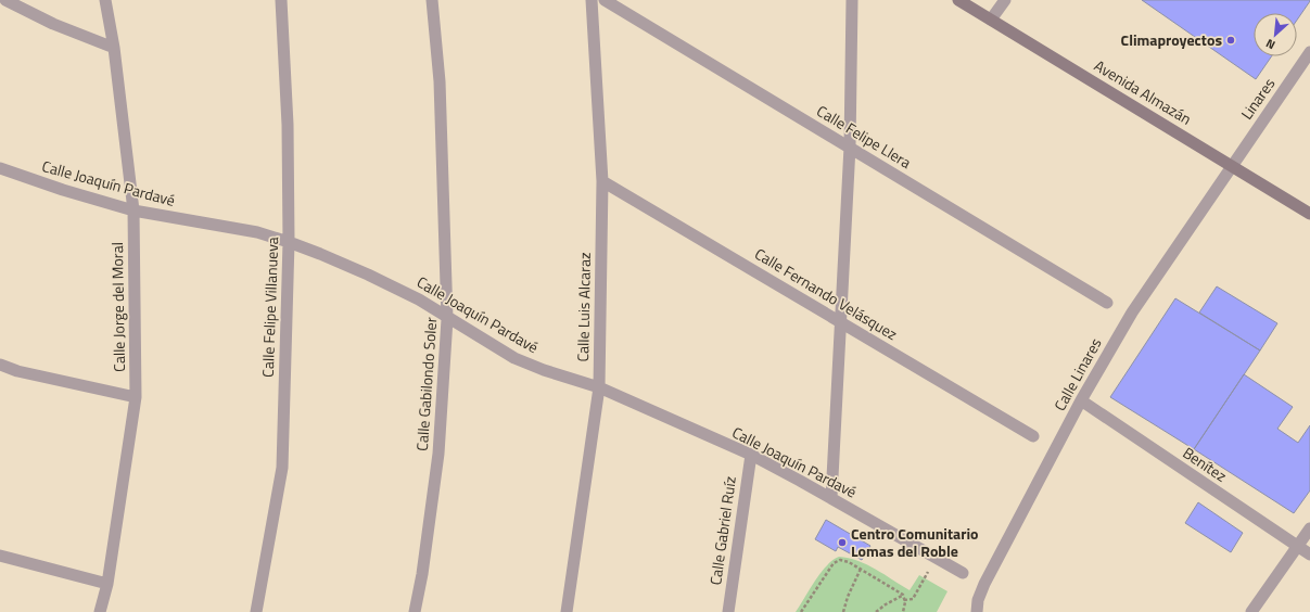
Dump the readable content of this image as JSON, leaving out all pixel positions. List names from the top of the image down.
{
  "streets": {
    "main road": ["Avenida Almazán"],
    "street": [
      "Linares",
      "Calle Felipe Llera",
      "Calle Joaquín Pardavé",
      "Calle Fernando Velásquez",
      "Calle Jorge del Moral",
      "Calle Felipe Villanueva",
      "Calle Luis Alcaraz",
      "Calle Linares",
      "Calle Gabilondo Soler",
      "Benítez",
      "Calle Gabriel Ruíz"
    ]
  },
  "crossings": [
    ["Avenida Almazán", "Linares"],
    ["Avenida Almazán", "Calle Linares"],
    ["Linares", "Calle Linares"],
    ["Calle Joaquín Pardavé", "Calle Jorge del Moral"],
    ["Calle Joaquín Pardavé", "Calle Felipe Villanueva"],
    ["Calle Joaquín Pardavé", "Calle Luis Alcaraz"],
    ["Calle Joaquín Pardavé", "Calle Gabilondo Soler"],
    ["Calle Joaquín Pardavé", "Calle Gabriel Ruíz"],
    ["Calle Fernando Velásquez", "Calle Luis Alcaraz"],
    ["Calle Linares", "Benítez"]
  ],
  "places": ["Climaproyectos", "Centro Comunitario Lomas del Roble"],
  "north": "bottom left"
}
